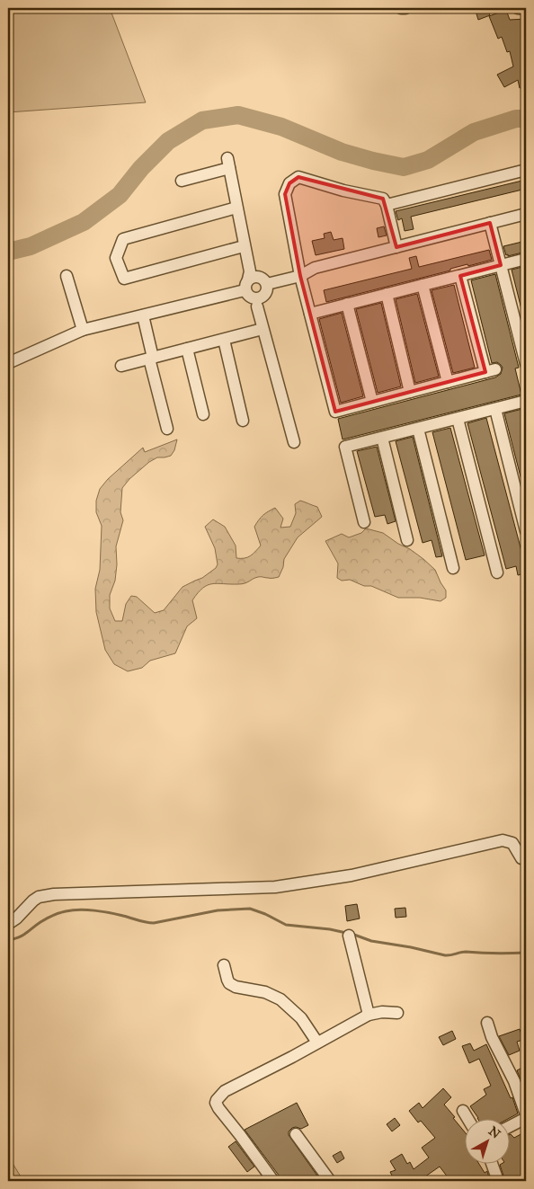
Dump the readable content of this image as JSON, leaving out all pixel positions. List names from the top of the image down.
{
  "north": "top right"
}
